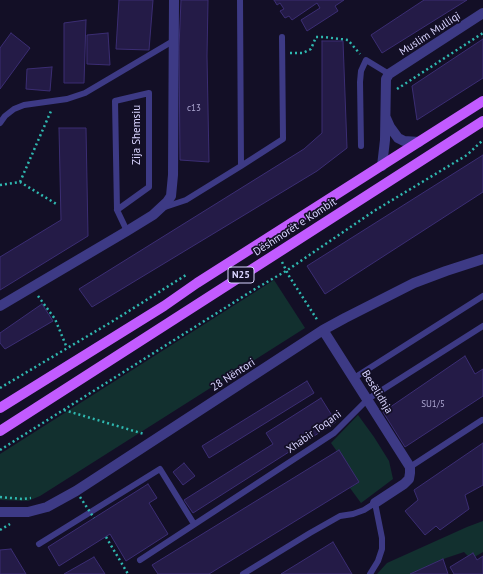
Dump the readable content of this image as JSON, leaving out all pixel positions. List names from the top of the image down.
{
  "streets": {
    "main road": ["Dëshmorët e Kombit", "N25"],
    "street": ["Muslim Mulliqi", "28 Nëntori", "Besëlidhja"],
    "lane": ["Zija Shemsiu", "Xhabir Toqani"]
  },
  "crossings": [
    ["28 Nëntori", "Besëlidhja"],
    ["Besëlidhja", "Xhabir Toqani"]
  ],
  "house_numbers": ["c13", "SU1/5"]
}
